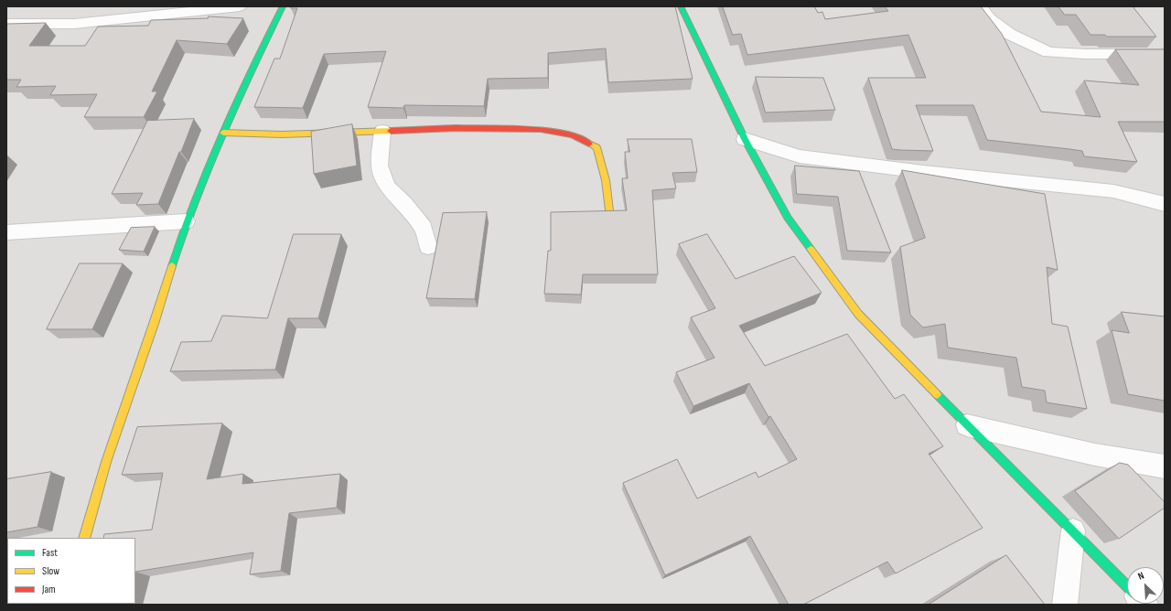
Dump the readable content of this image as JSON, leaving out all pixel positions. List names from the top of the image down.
{
  "legend": ["Fast", "Slow", "Jam"],
  "north": "top left"
}
